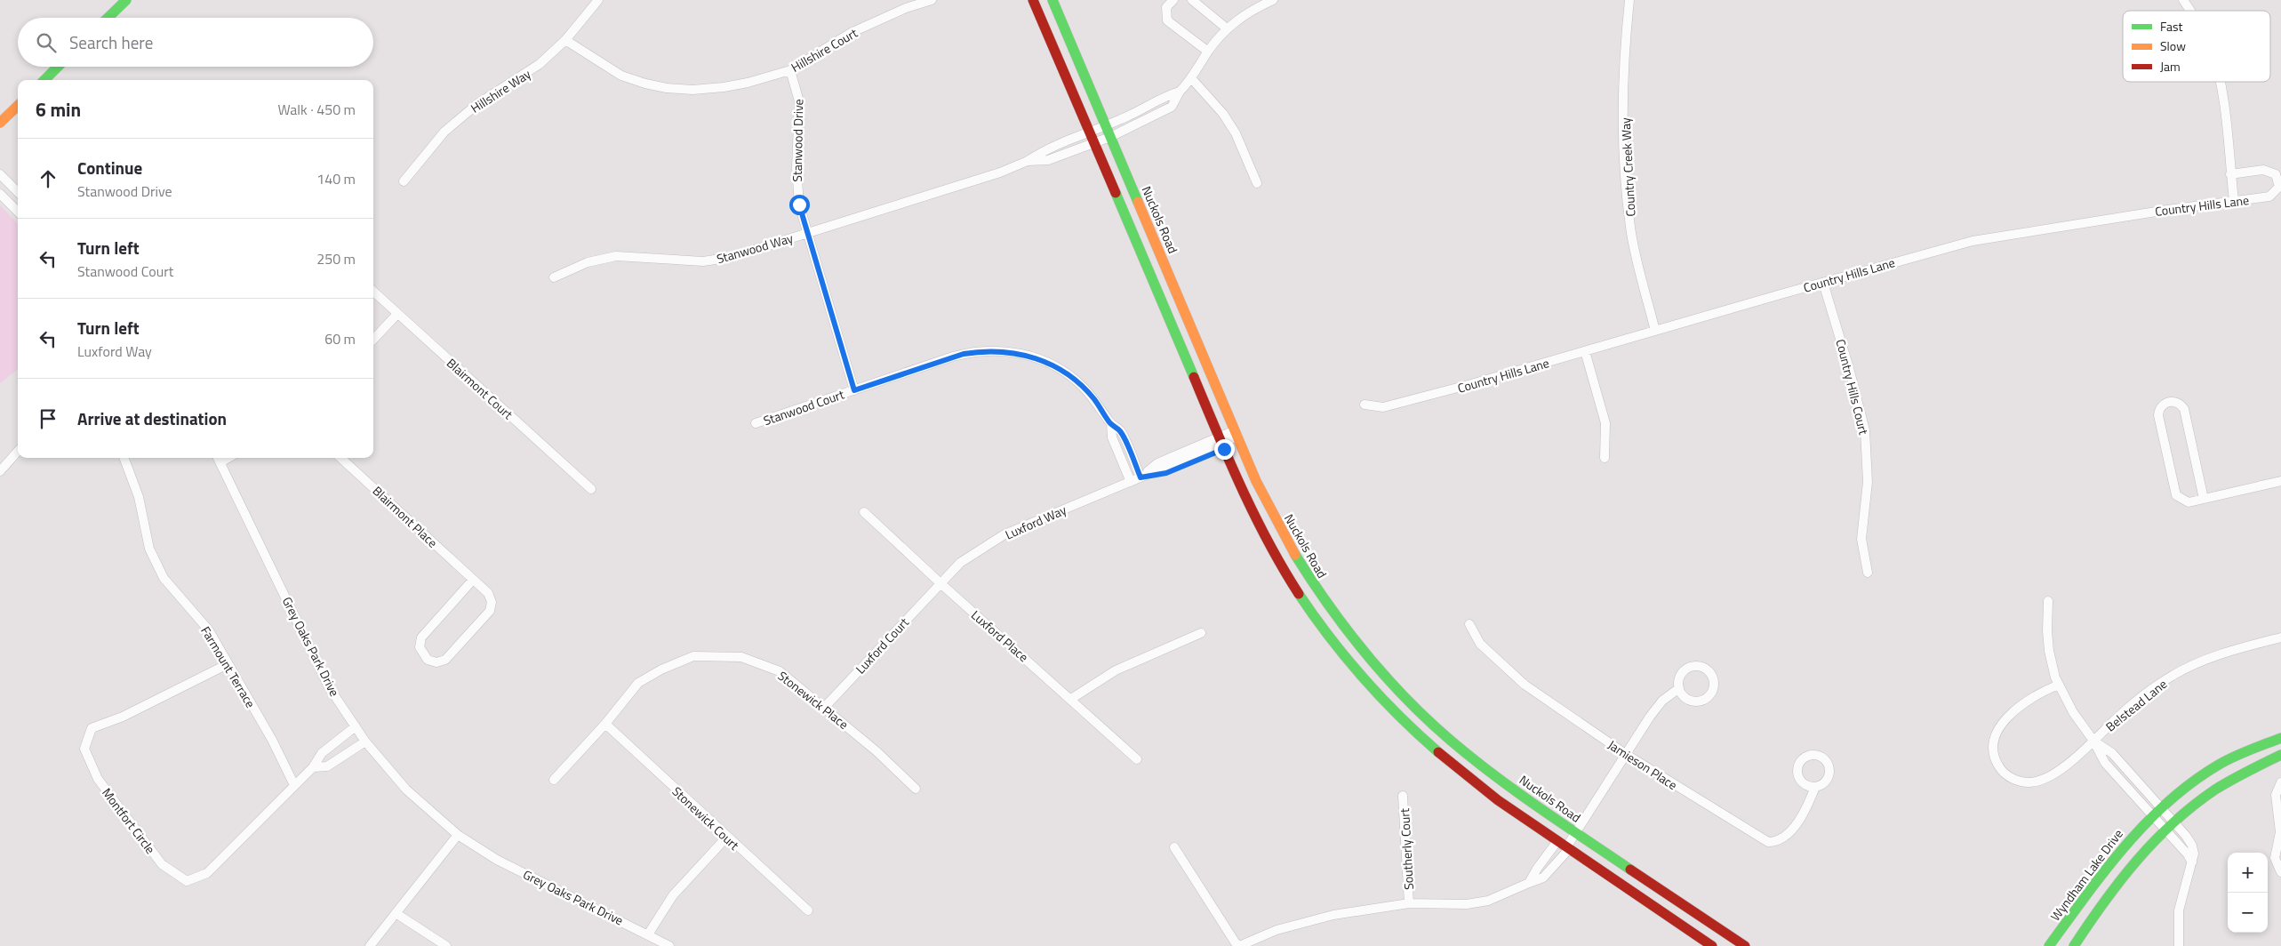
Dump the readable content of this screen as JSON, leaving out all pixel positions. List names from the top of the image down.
{
  "streets": {
    "main road": ["Nuckols Road", "Wyndham Lake Drive"],
    "street": [
      "Hillshire Court",
      "Hillshire Way",
      "Stanwood Drive",
      "Country Creek Way",
      "Country Hills Lane",
      "Stanwood Way",
      "Country Hills Court",
      "Blairmont Court",
      "Stanwood Court",
      "Blairmont Place",
      "Luxford Way",
      "Luxford Place",
      "Luxford Court",
      "Grey Oaks Park Drive",
      "Farmount Terrace",
      "Stonewick Place",
      "Belstead Lane",
      "Jamieson Place",
      "Stonewick Court",
      "Montfort Circle",
      "Southerly Court"
    ]
  },
  "crossings": [
    ["Hillshire Court", "Hillshire Way"],
    ["Hillshire Court", "Stanwood Drive"],
    ["Stanwood Drive", "Stanwood Way"],
    ["Stanwood Drive", "Stanwood Court"],
    ["Country Creek Way", "Country Hills Lane"],
    ["Country Hills Lane", "Country Hills Court"],
    ["Nuckols Road", "Stanwood Way"],
    ["Nuckols Road", "Luxford Way"],
    ["Stanwood Court", "Luxford Way"],
    ["Luxford Way", "Luxford Place"],
    ["Luxford Way", "Luxford Court"],
    ["Luxford Place", "Luxford Court"],
    ["Luxford Court", "Stonewick Place"],
    ["Grey Oaks Park Drive", "Montfort Circle"],
    ["Farmount Terrace", "Montfort Circle"],
    ["Stonewick Place", "Stonewick Court"]
  ],
  "legend": ["Fast", "Slow", "Jam"],
  "page": {
    "search": "Search here",
    "heading": ["6 min", "Walk · 450 m"],
    "list": [
      ["Continue", "Stanwood Drive", "140 m"],
      ["Turn left", "Stanwood Court", "250 m"],
      ["Turn left", "Luxford Way", "60 m"],
      "Arrive at destination"
    ],
    "map_buttons": ["+", "−"]
  }
}
